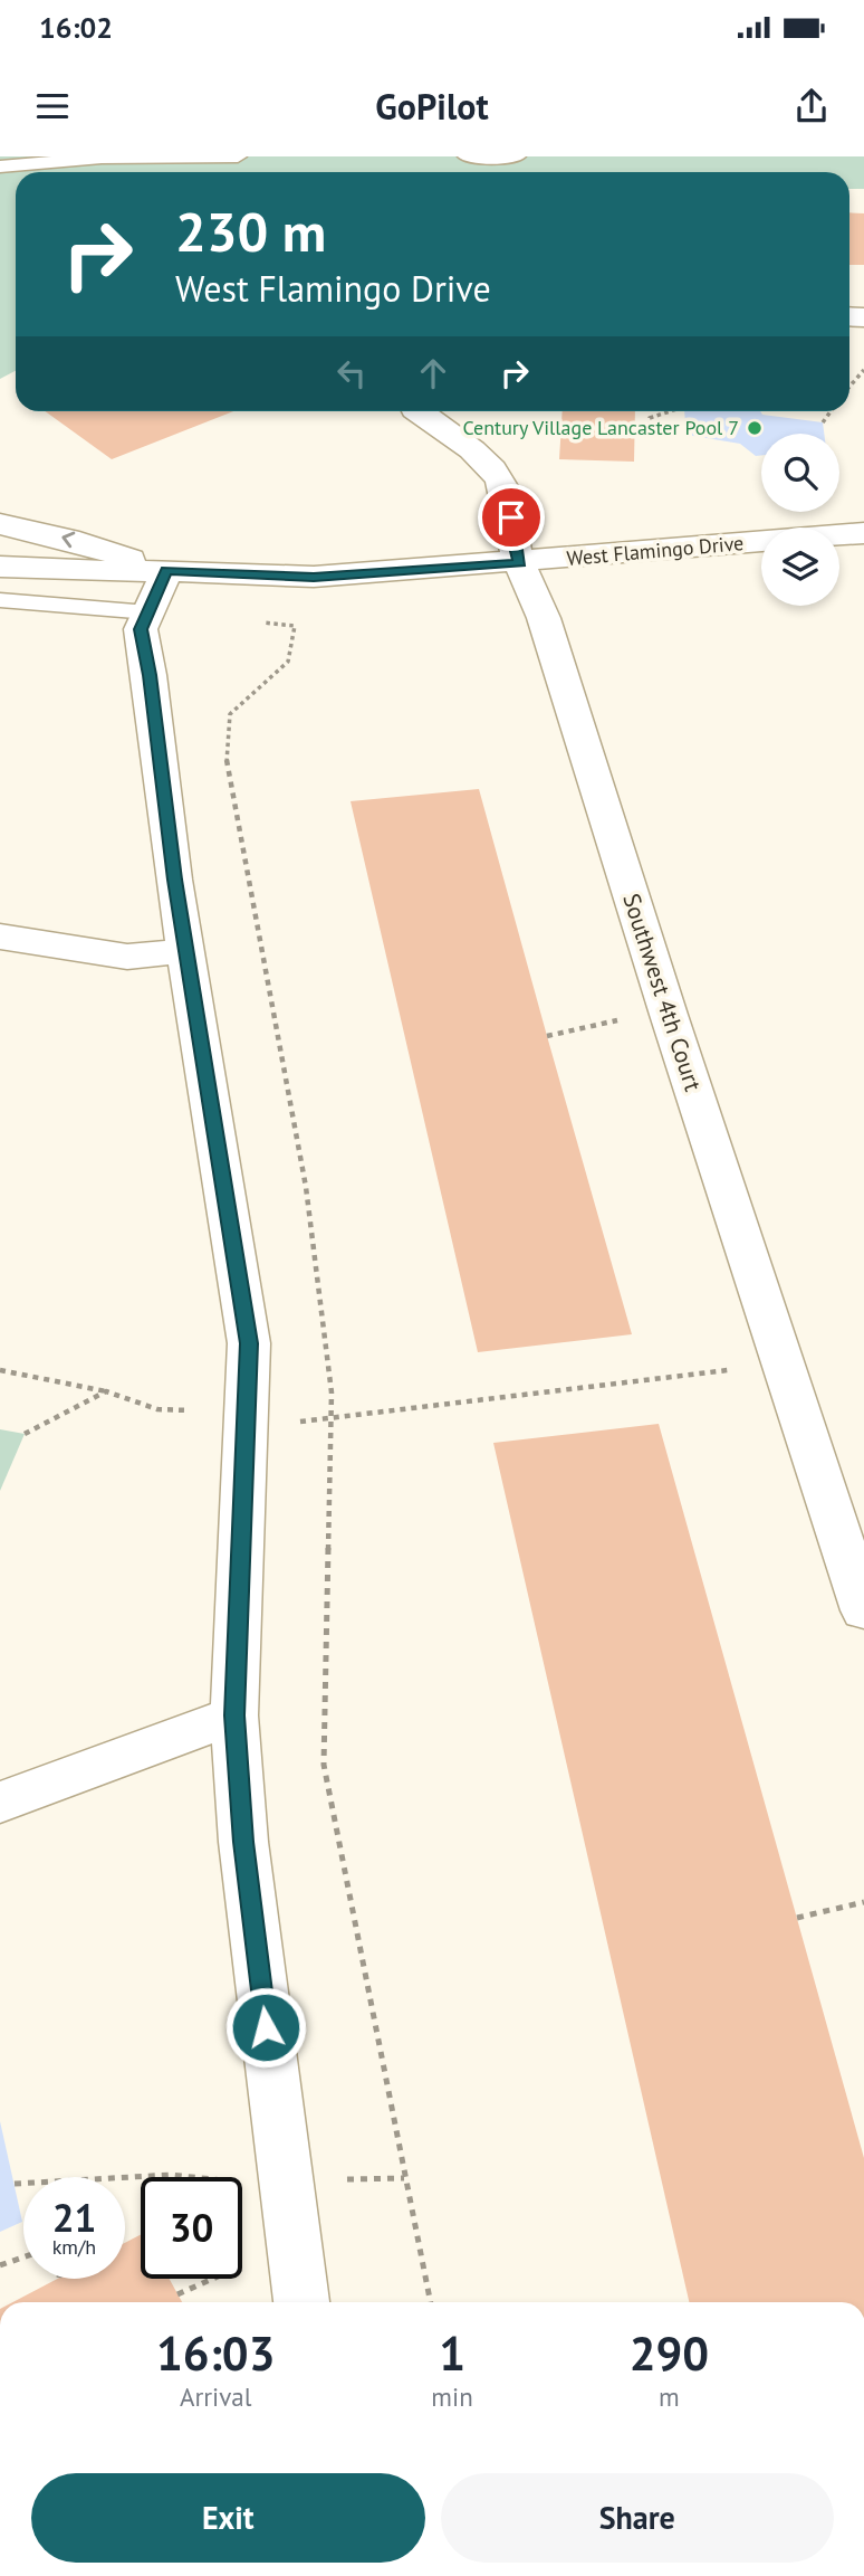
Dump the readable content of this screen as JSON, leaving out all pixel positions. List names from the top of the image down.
{
  "streets": {
    "street": ["West Flamingo Drive", "Southwest 4th Court"]
  },
  "crossings": [
    ["West Flamingo Drive", "Southwest 4th Court"]
  ],
  "places": ["Century Village Lancaster Pool 7"],
  "page": {
    "status": "16:02",
    "header": "GoPilot",
    "turn": ["230 m", "West Flamingo Drive"],
    "speed": "21 km/h",
    "limit": "30",
    "eta": [
      "16:03",
      "Arrival",
      "1",
      "min",
      "290",
      "m"
    ],
    "buttons": ["Exit", "Share"]
  }
}
